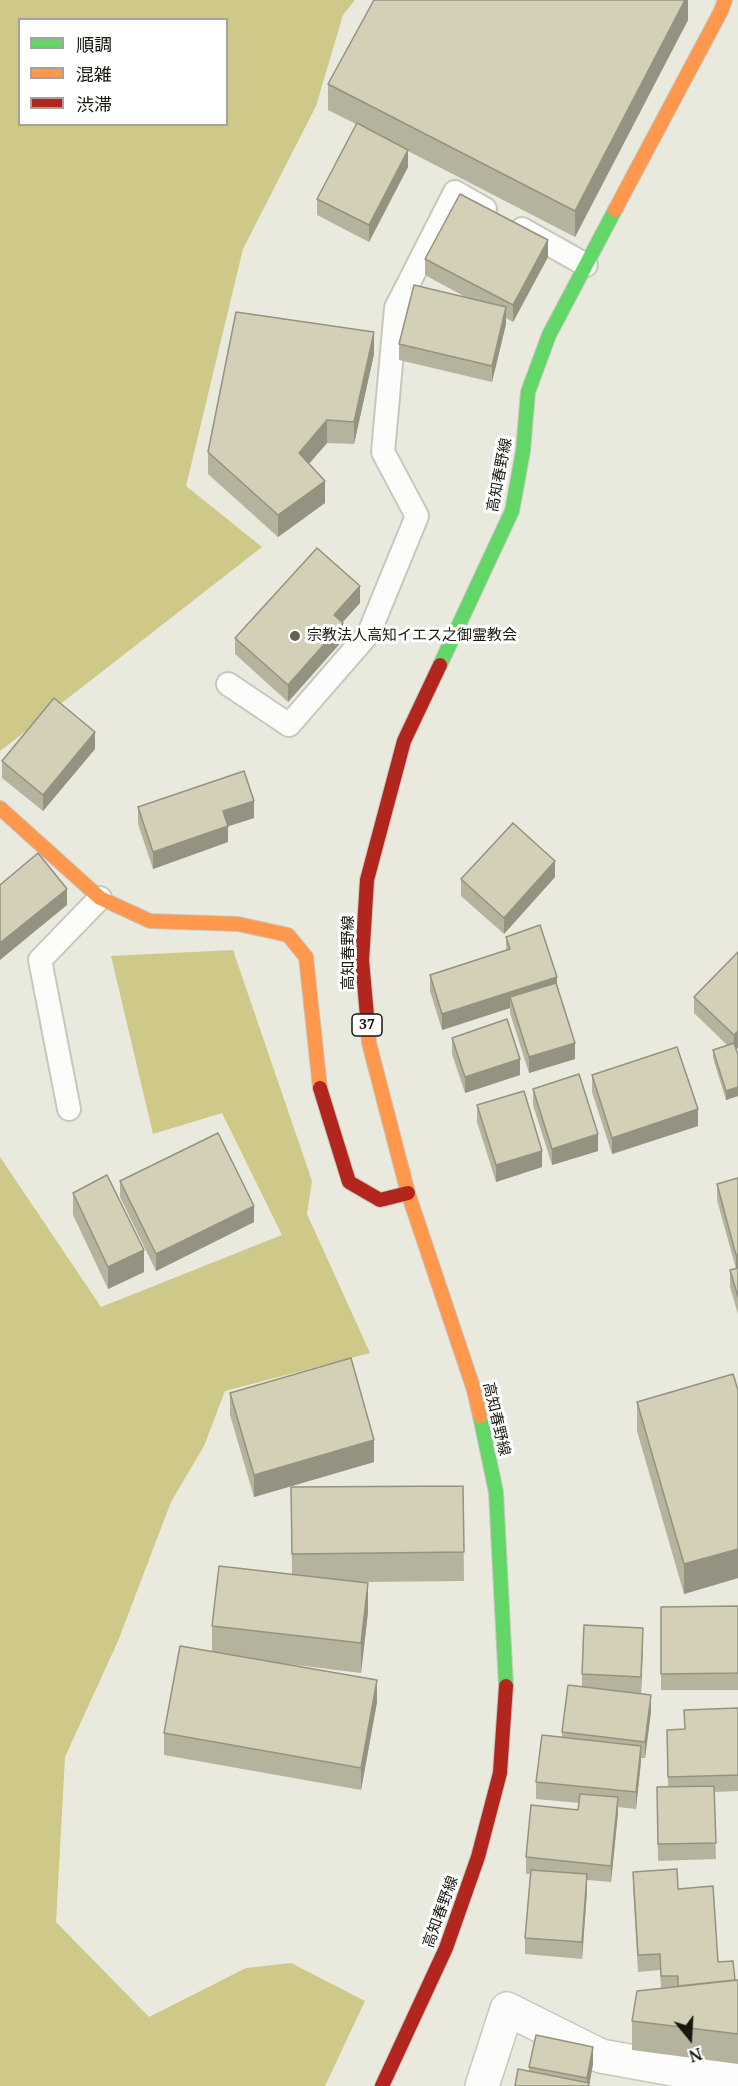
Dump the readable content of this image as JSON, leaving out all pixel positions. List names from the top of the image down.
{
  "streets": {
    "main road": ["高知春野線", "37"]
  },
  "places": ["宗教法人高知イエス之御霊教会"],
  "legend": ["順調", "混雑", "渋滞"],
  "north": "bottom"
}
